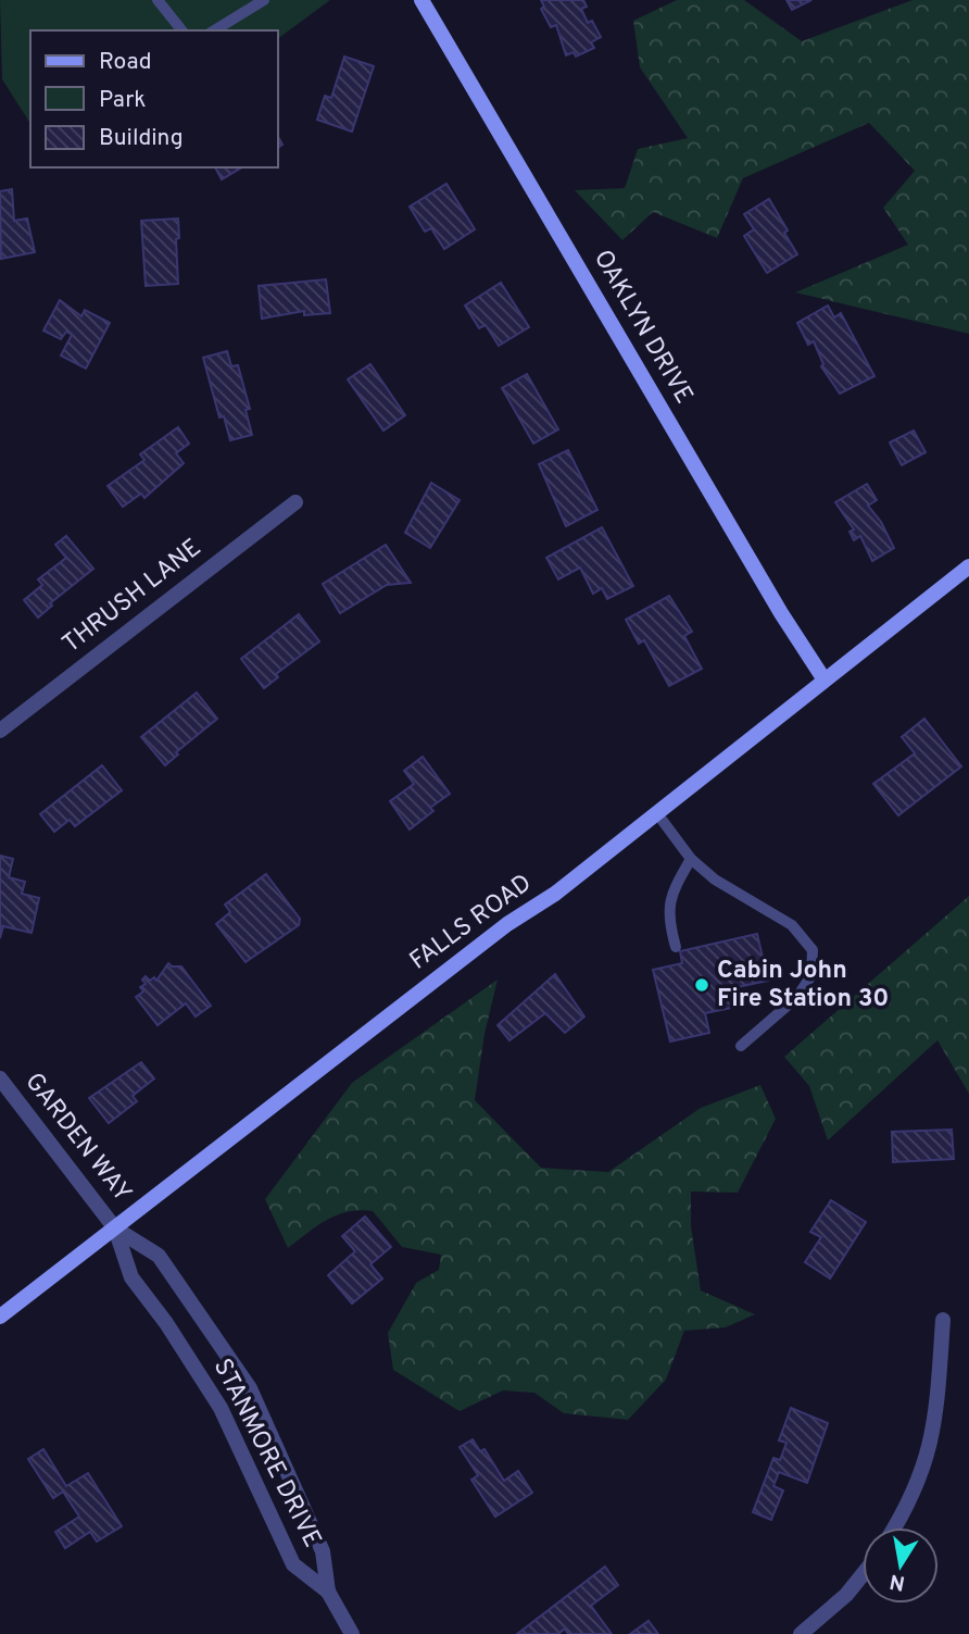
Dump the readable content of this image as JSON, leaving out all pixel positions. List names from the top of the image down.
{
  "streets": {
    "main road": ["OAKLYN DRIVE", "FALLS ROAD"],
    "street": ["THRUSH LANE", "GARDEN WAY", "STANMORE DRIVE"]
  },
  "crossings": [
    ["OAKLYN DRIVE", "FALLS ROAD"],
    ["FALLS ROAD", "GARDEN WAY"],
    ["FALLS ROAD", "STANMORE DRIVE"],
    ["GARDEN WAY", "STANMORE DRIVE"]
  ],
  "places": ["Cabin John Fire Station 30"],
  "legend": ["Road", "Park", "Building"],
  "north": "bottom"
}
